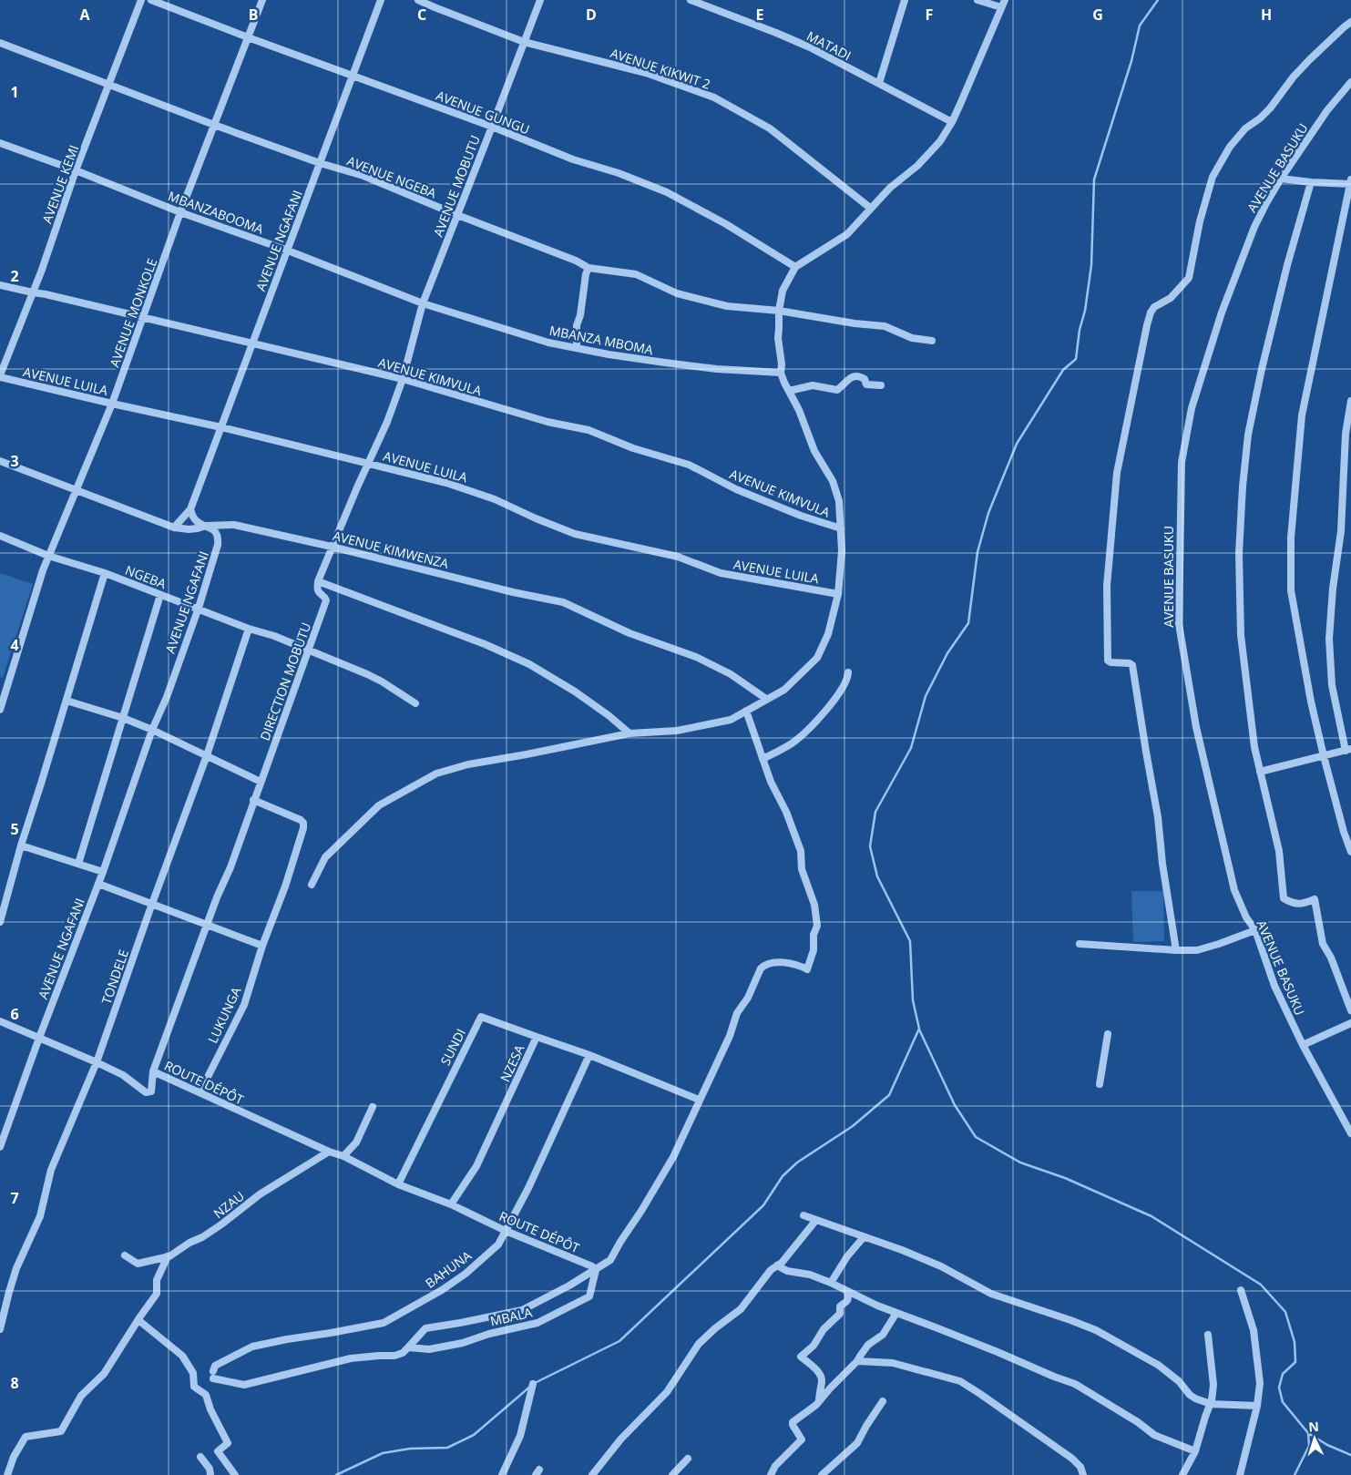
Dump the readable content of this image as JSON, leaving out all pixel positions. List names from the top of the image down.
{
  "streets": {
    "street": [
      "MATADI",
      "AVENUE KIKWIT 2",
      "AVENUE GUNGU",
      "AVENUE BASUKU",
      "AVENUE NGEBA",
      "AVENUE KEMI",
      "AVENUE MOBUTU",
      "MBANZABOOMA",
      "AVENUE NGAFANI",
      "AVENUE MONKOLE",
      "MBANZA MBOMA",
      "AVENUE KIMVULA",
      "AVENUE LUILA",
      "AVENUE KIMWENZA",
      "NGEBA",
      "DIRECTION MOBUTU",
      "TONDELE",
      "LUKUNGA",
      "SUNDI",
      "NZESA",
      "ROUTE DÉPÔT",
      "NZAU",
      "BAHUNA",
      "MBALA"
    ]
  },
  "crossings": [
    ["AVENUE KIKWIT 2", "AVENUE MOBUTU"],
    ["AVENUE GUNGU", "AVENUE MOBUTU"],
    ["AVENUE GUNGU", "AVENUE NGAFANI"],
    ["AVENUE GUNGU", "AVENUE MONKOLE"],
    ["AVENUE NGEBA", "AVENUE KEMI"],
    ["AVENUE NGEBA", "AVENUE MOBUTU"],
    ["AVENUE NGEBA", "AVENUE NGAFANI"],
    ["AVENUE NGEBA", "AVENUE MONKOLE"],
    ["AVENUE KEMI", "MBANZABOOMA"],
    ["AVENUE KEMI", "AVENUE KIMVULA"],
    ["AVENUE KEMI", "AVENUE LUILA"],
    ["AVENUE MOBUTU", "MBANZABOOMA"],
    ["AVENUE MOBUTU", "MBANZA MBOMA"],
    ["MBANZABOOMA", "AVENUE NGAFANI"],
    ["MBANZABOOMA", "AVENUE MONKOLE"],
    ["MBANZABOOMA", "MBANZA MBOMA"],
    ["AVENUE NGAFANI", "AVENUE KIMVULA"],
    ["AVENUE NGAFANI", "AVENUE LUILA"],
    ["AVENUE NGAFANI", "AVENUE KIMWENZA"],
    ["AVENUE NGAFANI", "NGEBA"],
    ["AVENUE NGAFANI", "ROUTE DÉPÔT"],
    ["AVENUE MONKOLE", "AVENUE KIMVULA"],
    ["AVENUE MONKOLE", "AVENUE LUILA"],
    ["AVENUE MONKOLE", "AVENUE KIMWENZA"],
    ["AVENUE MONKOLE", "NGEBA"],
    ["NGEBA", "DIRECTION MOBUTU"],
    ["NGEBA", "TONDELE"],
    ["DIRECTION MOBUTU", "LUKUNGA"],
    ["DIRECTION MOBUTU", "ROUTE DÉPÔT"],
    ["TONDELE", "ROUTE DÉPÔT"],
    ["LUKUNGA", "ROUTE DÉPÔT"],
    ["SUNDI", "NZESA"],
    ["SUNDI", "ROUTE DÉPÔT"],
    ["NZESA", "ROUTE DÉPÔT"],
    ["NZESA", "BAHUNA"],
    ["ROUTE DÉPÔT", "NZAU"],
    ["ROUTE DÉPÔT", "BAHUNA"],
    ["ROUTE DÉPÔT", "MBALA"],
    ["BAHUNA", "MBALA"]
  ],
  "north": "top",
  "grid": {
    "columns": [
      "A",
      "B",
      "C",
      "D",
      "E",
      "F",
      "G",
      "H"
    ],
    "rows": [
      "1",
      "2",
      "3",
      "4",
      "5",
      "6",
      "7",
      "8"
    ]
  }
}
